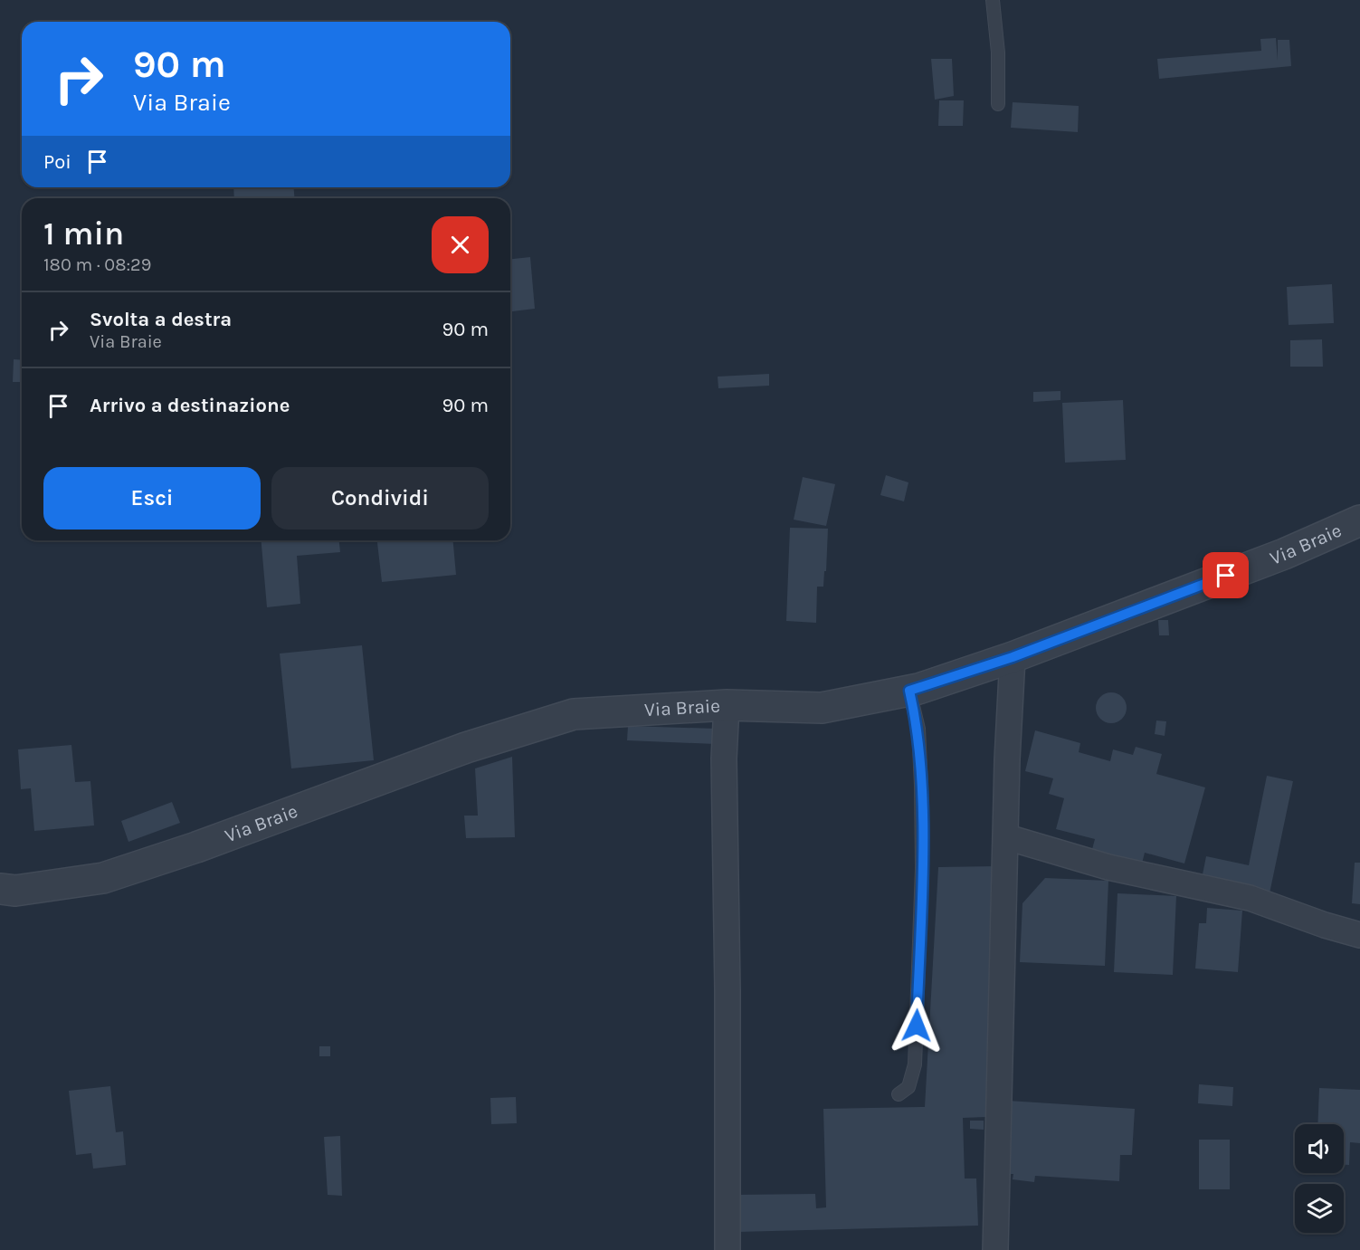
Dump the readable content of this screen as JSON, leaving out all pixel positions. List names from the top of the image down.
{
  "streets": {
    "street": ["Via Braie"]
  },
  "page": {
    "turn": ["90 m", "Via Braie"],
    "then": "Poi",
    "heading": ["1 min", "180 m · 08:29"],
    "list": [
      {
        "name": "Svolta a destra",
        "note": "Via Braie",
        "value": "90 m"
      },
      {
        "name": "Arrivo a destinazione",
        "value": "90 m"
      }
    ],
    "buttons": ["Esci", "Condividi"]
  }
}
